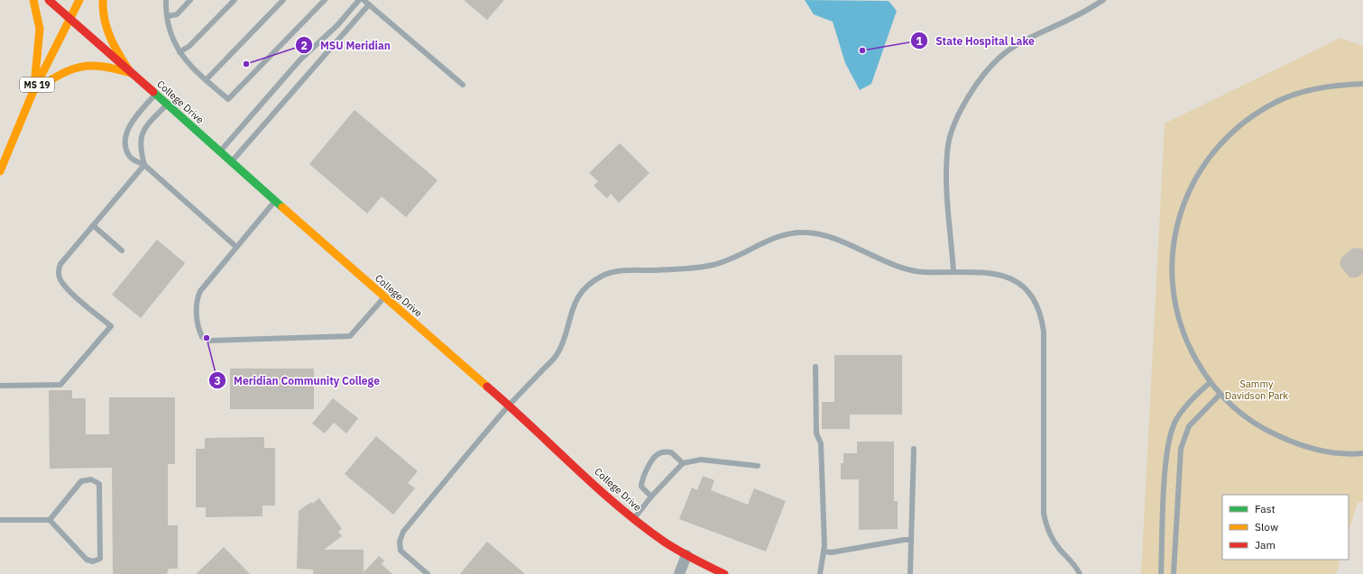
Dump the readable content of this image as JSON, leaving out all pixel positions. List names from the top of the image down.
{
  "streets": {
    "street": ["MS 19", "College Drive"]
  },
  "crossings": [
    ["MS 19", "College Drive"]
  ],
  "parks": ["Sammy Davidson Park"],
  "places": ["State Hospital Lake", "MSU Meridian", "Meridian Community College"],
  "legend": ["Fast", "Slow", "Jam"]
}
